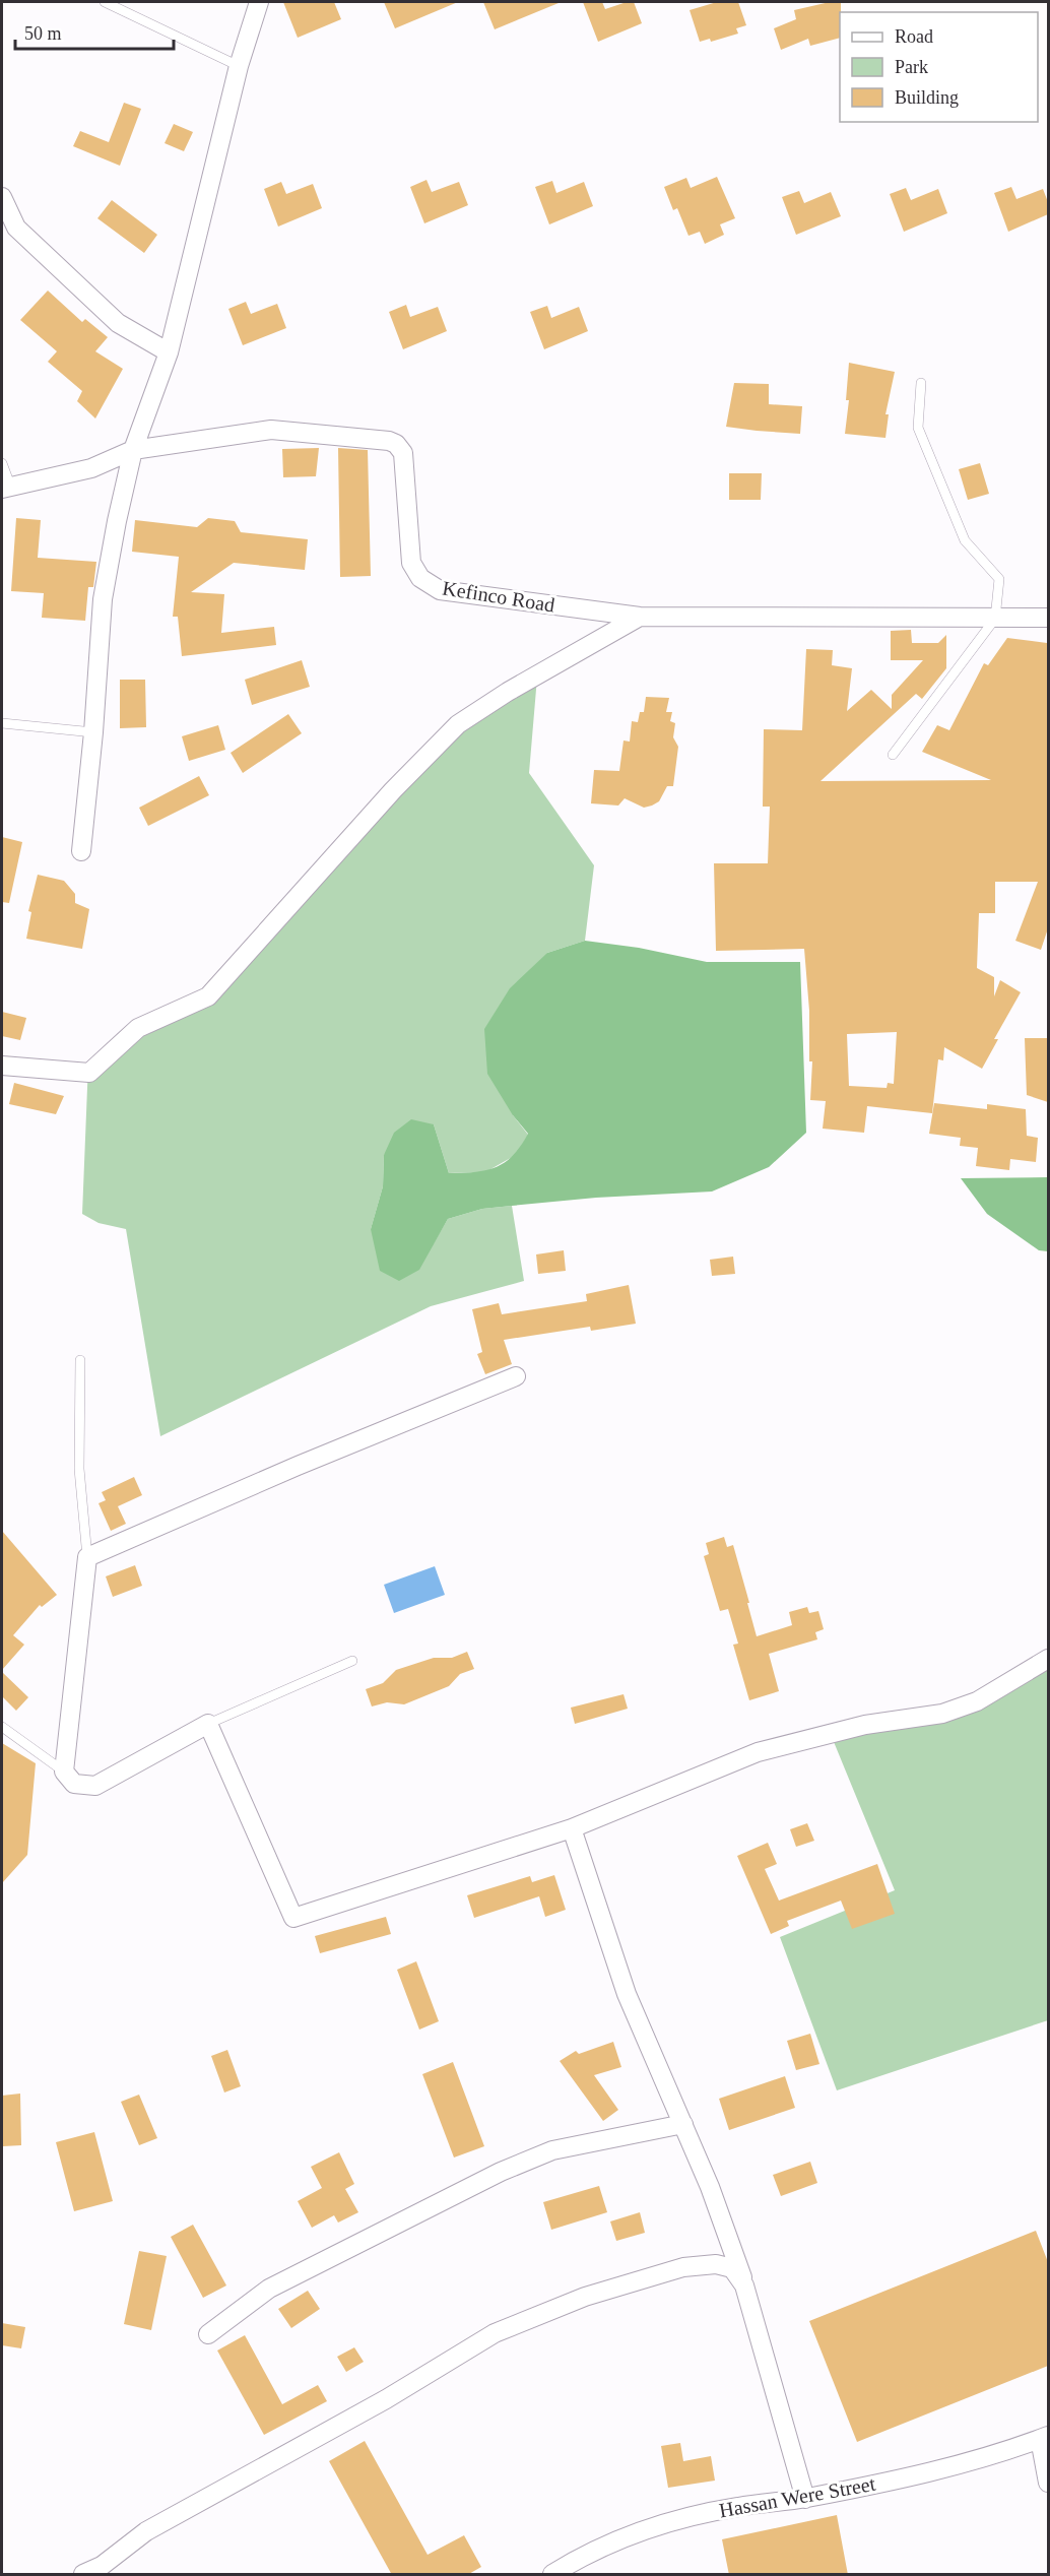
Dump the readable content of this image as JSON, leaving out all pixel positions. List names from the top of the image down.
{
  "streets": {
    "street": ["Kefinco Road", "Hassan Were Street"]
  },
  "legend": ["Road", "Park", "Building"],
  "scale_bar": "50 m"
}
